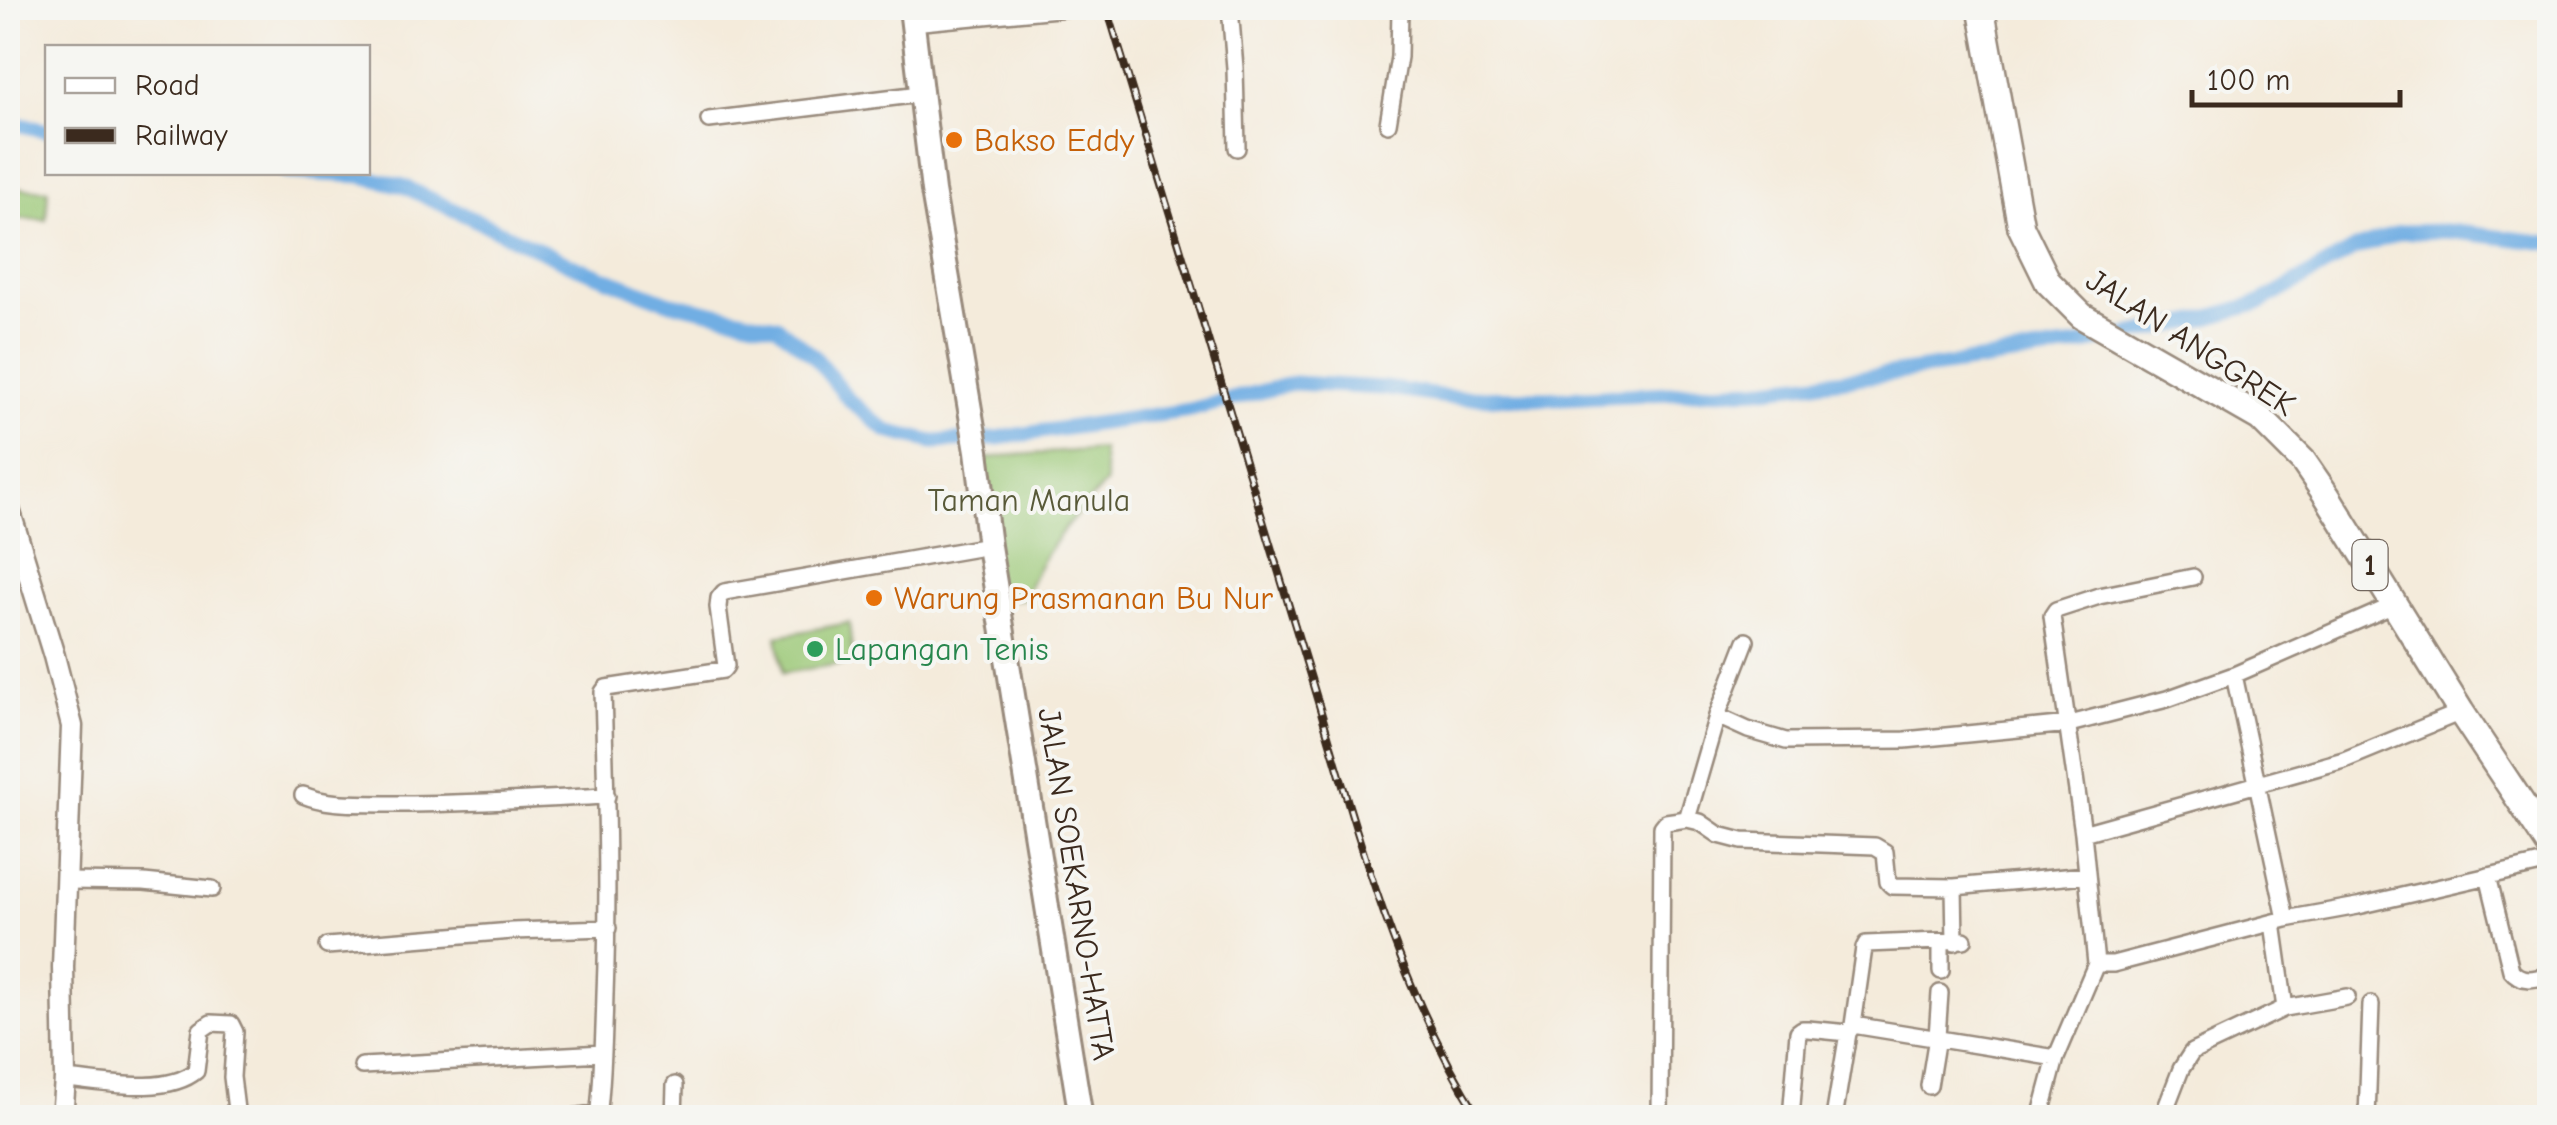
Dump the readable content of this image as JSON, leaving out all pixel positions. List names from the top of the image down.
{
  "streets": {
    "highway": ["JALAN ANGGREK", "1"],
    "main road": ["JALAN SOEKARNO-HATTA"]
  },
  "parks": ["Taman Manula"],
  "places": ["Bakso Eddy", "Warung Prasmanan Bu Nur", "Lapangan Tenis"],
  "legend": ["Road", "Railway"],
  "scale_bar": "100 m"
}
